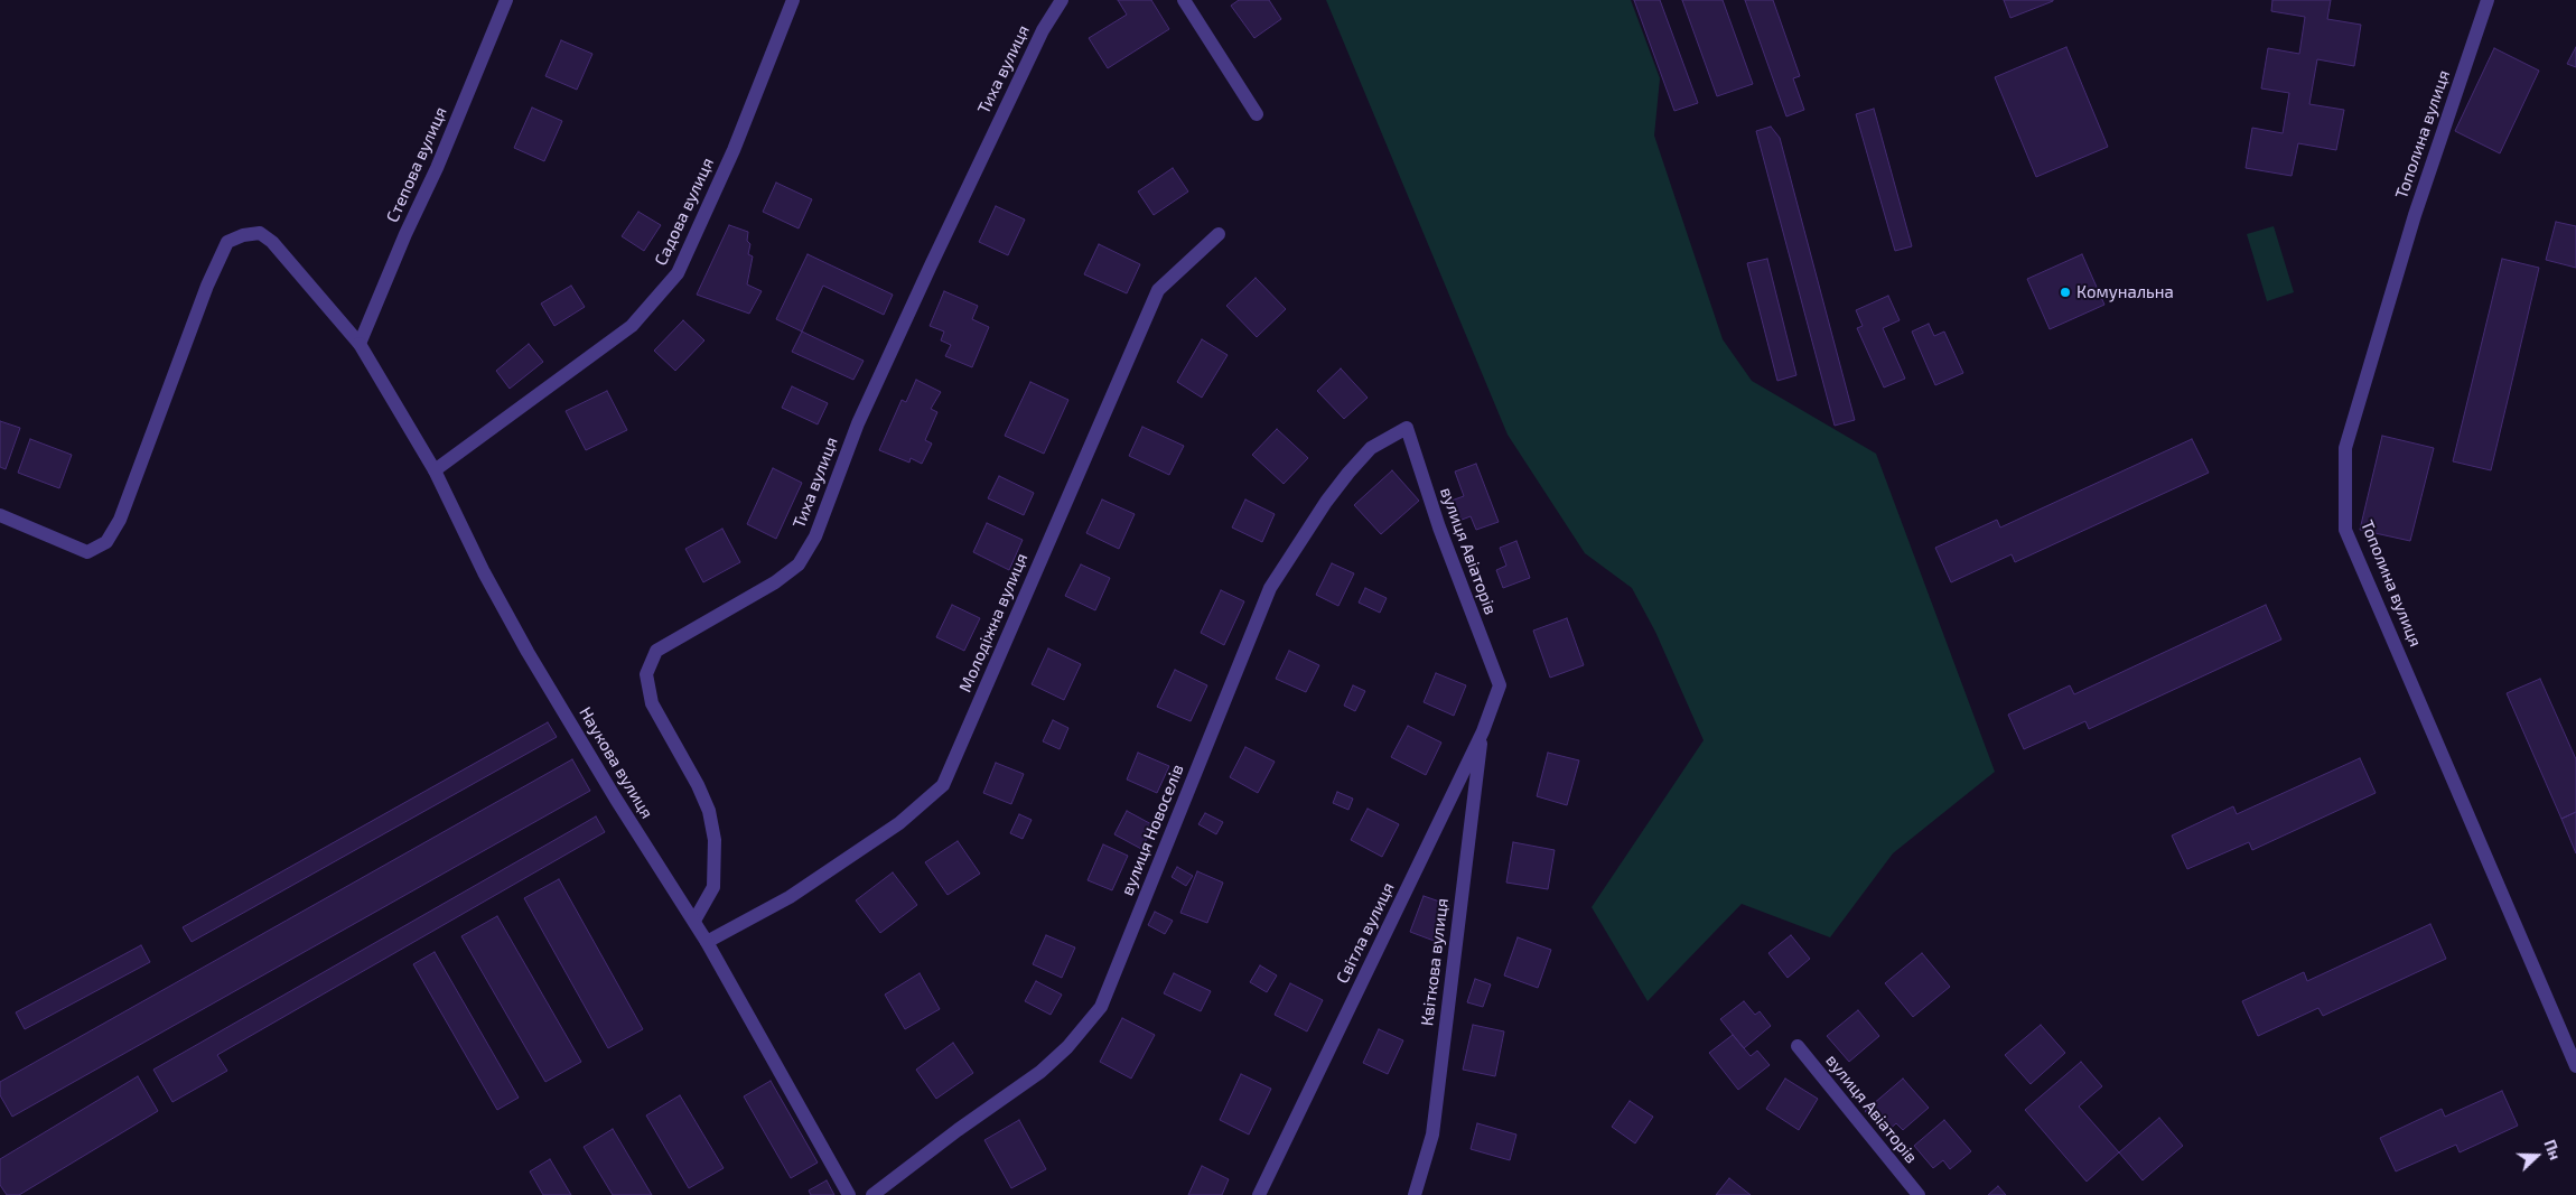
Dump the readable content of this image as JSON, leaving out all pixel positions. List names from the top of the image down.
{
  "streets": {
    "street": [
      "Тиха вулиця",
      "Тополина вулиця",
      "Степова вулиця",
      "Садова вулиця",
      "вулиця Авіаторів",
      "Молодіжна вулиця",
      "Наукова вулиця",
      "вулиця Новоселів",
      "Світла вулиця",
      "Квіткова вулиця"
    ]
  },
  "crossings": [
    ["Тиха вулиця", "Наукова вулиця"],
    ["Степова вулиця", "Наукова вулиця"],
    ["Садова вулиця", "Наукова вулиця"],
    ["вулиця Авіаторів", "вулиця Новоселів"],
    ["вулиця Авіаторів", "Світла вулиця"],
    ["Молодіжна вулиця", "Наукова вулиця"],
    ["Світла вулиця", "Квіткова вулиця"]
  ],
  "places": ["Комунальна"],
  "north": "right"
}
